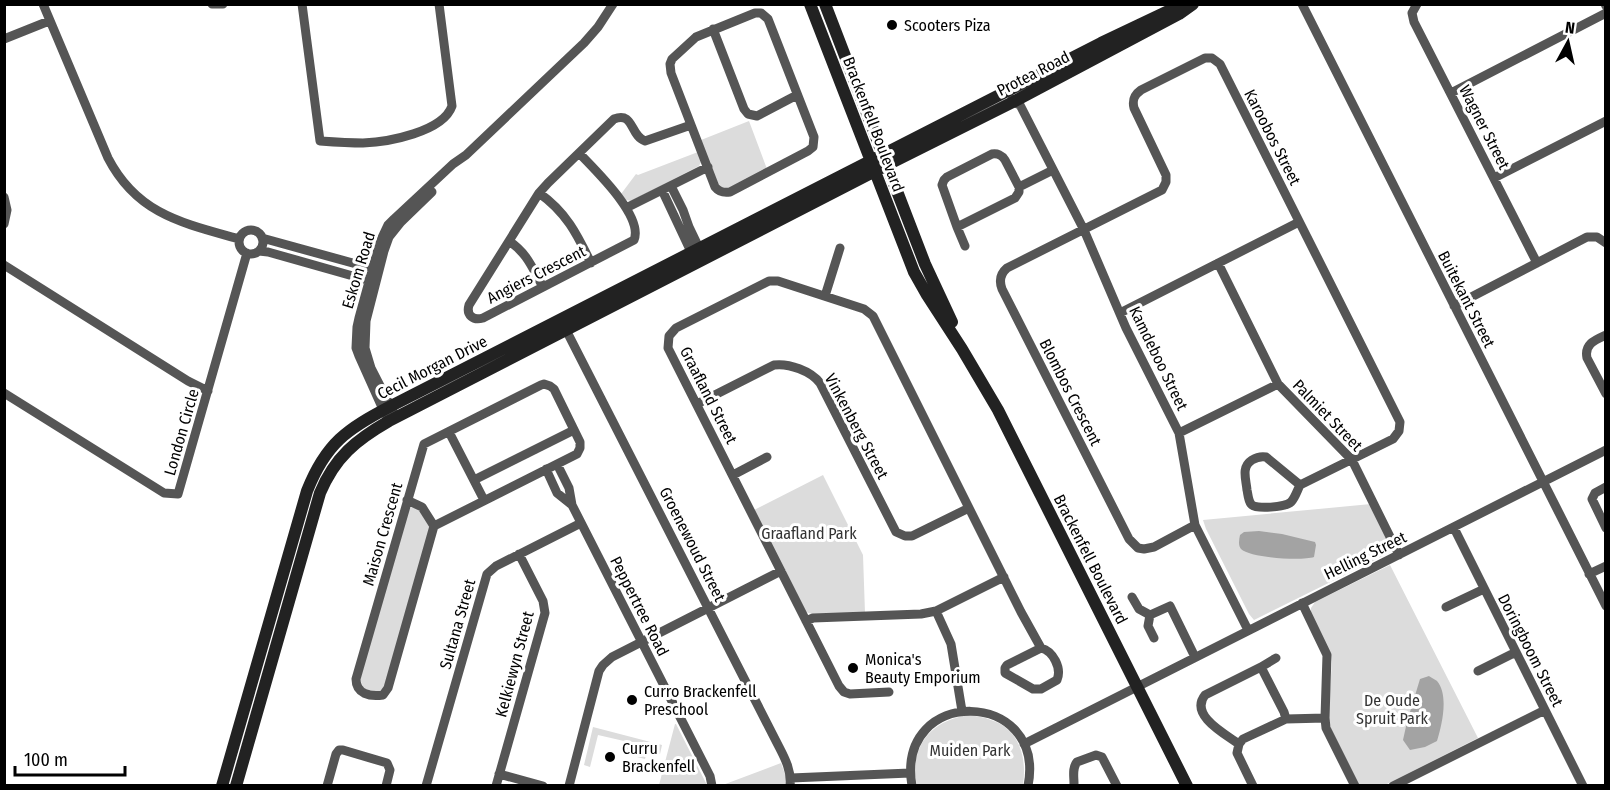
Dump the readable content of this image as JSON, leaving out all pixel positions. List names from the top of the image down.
{
  "streets": {
    "street": [
      "Protea Road",
      "Brackenfell Boulevard",
      "Wagner Street",
      "Karoobos Street",
      "Eskom Road",
      "Angiers Crescent",
      "Buitekant Street",
      "Kamdeboo Street",
      "Cecil Morgan Drive",
      "Blombos Crescent",
      "Graafland Street",
      "Palmiet Street",
      "Vinkenberg Street",
      "London Circle",
      "Maison Crescent",
      "Groenewoud Street",
      "Helling Street",
      "Peppertree Road",
      "Sultana Street",
      "Doringboom Street",
      "Kelkiewyn Street"
    ]
  },
  "crossings": [
    ["Protea Road", "Brackenfell Boulevard"],
    ["Protea Road", "Kamdeboo Street"],
    ["Protea Road", "Cecil Morgan Drive"],
    ["Brackenfell Boulevard", "Cecil Morgan Drive"],
    ["Brackenfell Boulevard", "Helling Street"],
    ["Karoobos Street", "Kamdeboo Street"],
    ["Karoobos Street", "Blombos Crescent"],
    ["Karoobos Street", "Palmiet Street"],
    ["Eskom Road", "Cecil Morgan Drive"],
    ["Buitekant Street", "Helling Street"],
    ["Kamdeboo Street", "Blombos Crescent"],
    ["Kamdeboo Street", "Helling Street"],
    ["Cecil Morgan Drive", "Groenewoud Street"],
    ["Graafland Street", "Vinkenberg Street"],
    ["Palmiet Street", "Helling Street"],
    ["Helling Street", "Doringboom Street"],
    ["Peppertree Road", "Sultana Street"],
    ["Sultana Street", "Kelkiewyn Street"]
  ],
  "parks": ["Graafland Park", "De Oude Spruit Park", "Muiden Park"],
  "places": [
    "Scooters Piza",
    "Monica's Beauty Emporium",
    "Curro Brackenfell Preschool",
    "Curru Brackenfell"
  ],
  "scale_bar": "100 m",
  "north": "top"
}
